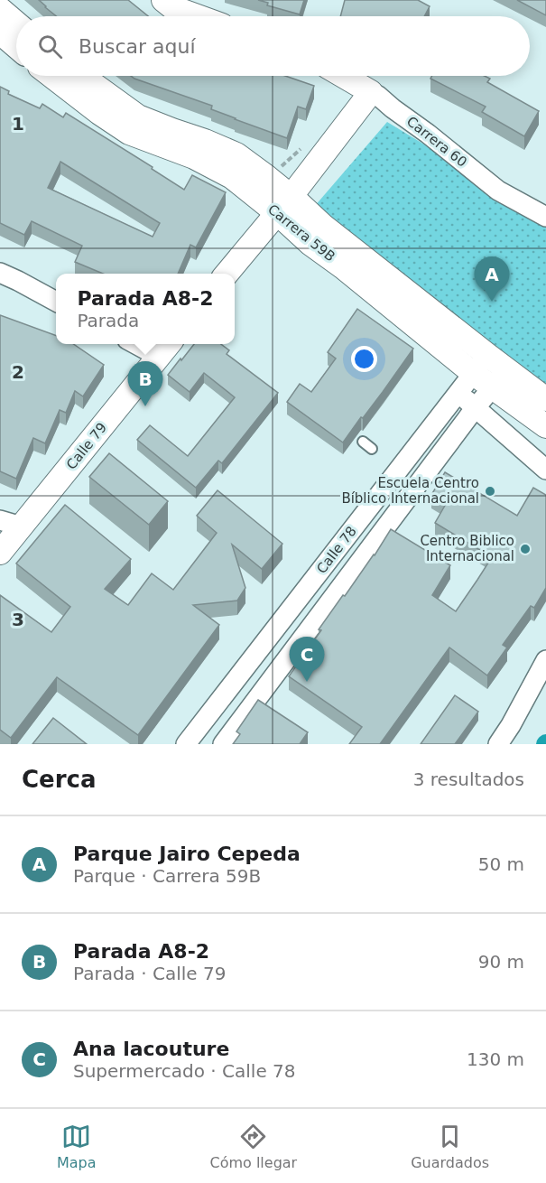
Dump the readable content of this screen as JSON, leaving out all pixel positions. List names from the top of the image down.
{
  "streets": {
    "street": [
      "Carrera 60",
      "Carrera 59B",
      "Calle 79",
      "Calle 78"
    ]
  },
  "crossings": [
    ["Carrera 59B", "Calle 78"]
  ],
  "places": ["Escuela Centro Bíblico Internacional", "Centro Biblico Internacional"],
  "page": {
    "search": "Buscar aquí",
    "pins": ["A", "B", "C"],
    "popup": ["Parada A8-2", "Parada"],
    "heading": ["Cerca", "3 resultados"],
    "list": [
      {
        "mark": "A",
        "name": "Parque Jairo Cepeda",
        "note": "Parque · Carrera 59B",
        "value": "50 m"
      },
      {
        "mark": "B",
        "name": "Parada A8-2",
        "note": "Parada · Calle 79",
        "value": "90 m"
      },
      {
        "mark": "C",
        "name": "Ana lacouture",
        "note": "Supermercado · Calle 78",
        "value": "130 m"
      }
    ],
    "nav": ["Mapa", "Cómo llegar", "Guardados"]
  },
  "grid": {
    "rows": ["1", "2", "3"]
  }
}
